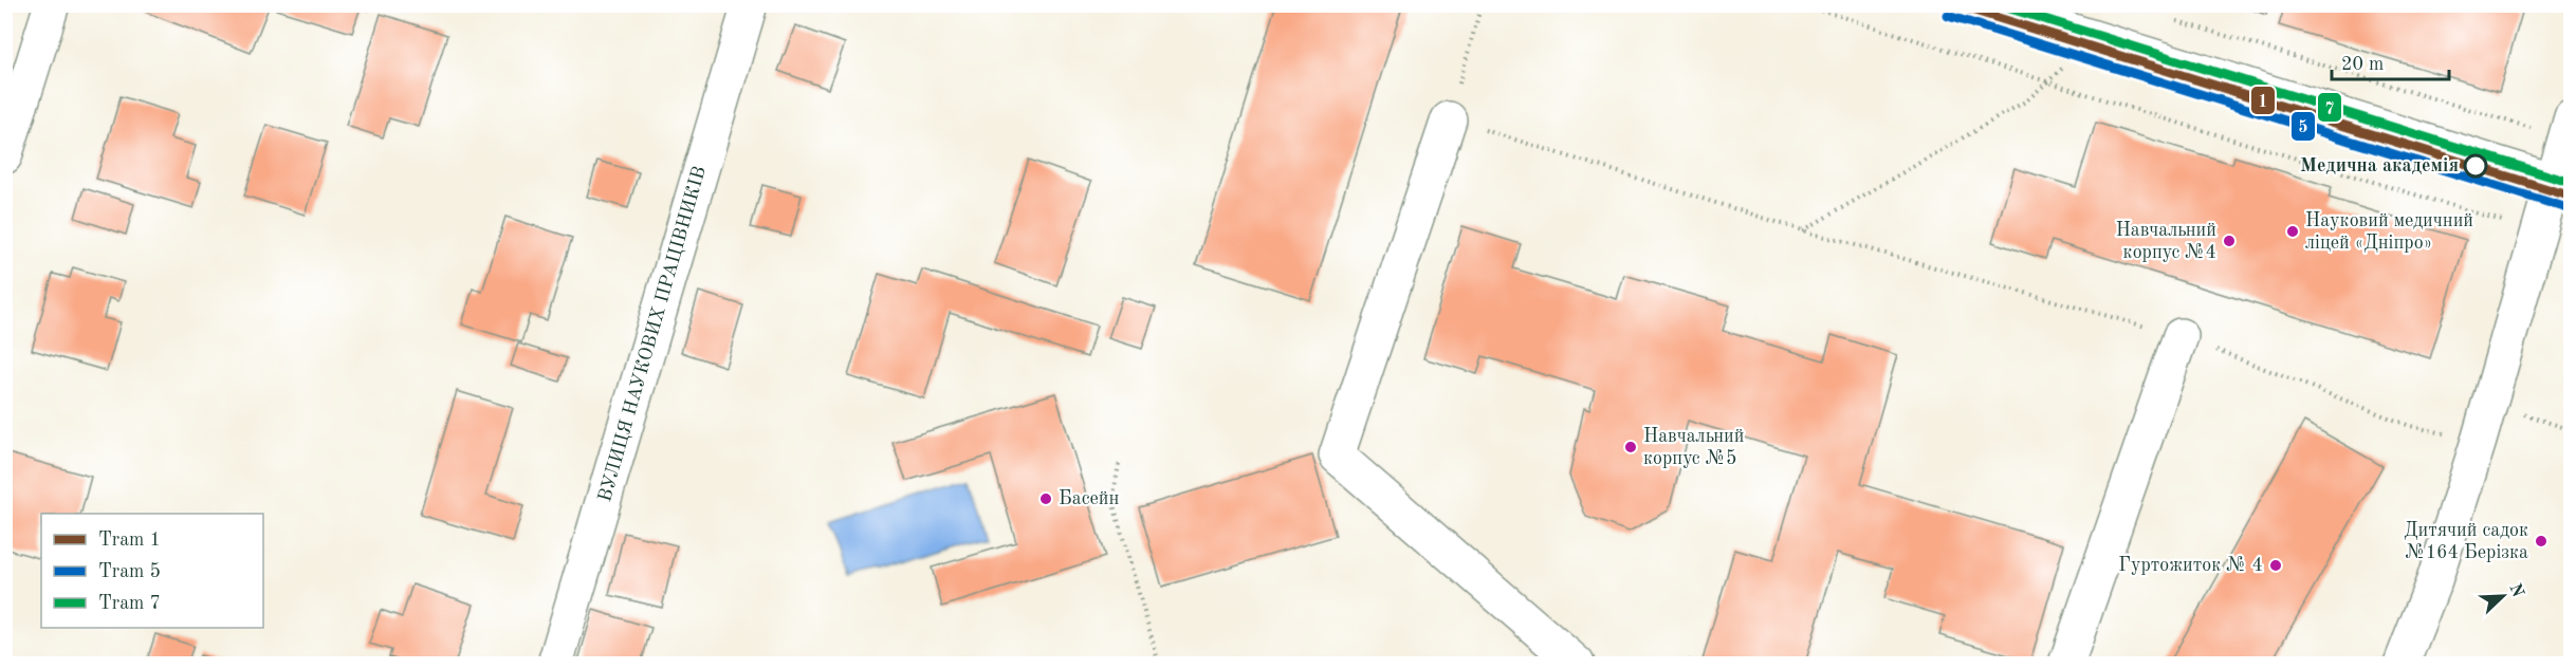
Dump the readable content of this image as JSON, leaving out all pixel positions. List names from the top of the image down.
{
  "streets": {
    "street": ["ВУЛИЦЯ НАУКОВИХ ПРАЦІВНИКІВ"]
  },
  "places": [
    "Медична академія",
    "Науковий медичний ліцей «Дніпро»",
    "Навчальний корпус №4",
    "Навчальний корпус №5",
    "Басейн",
    "Дитячий садок №164 Берізка",
    "Гуртожиток № 4"
  ],
  "lines": ["tram line 1", "tram line 7", "tram line 5"],
  "legend": ["Tram 1", "Tram 5", "Tram 7"],
  "scale_bar": "20 m",
  "north": "top right"
}
